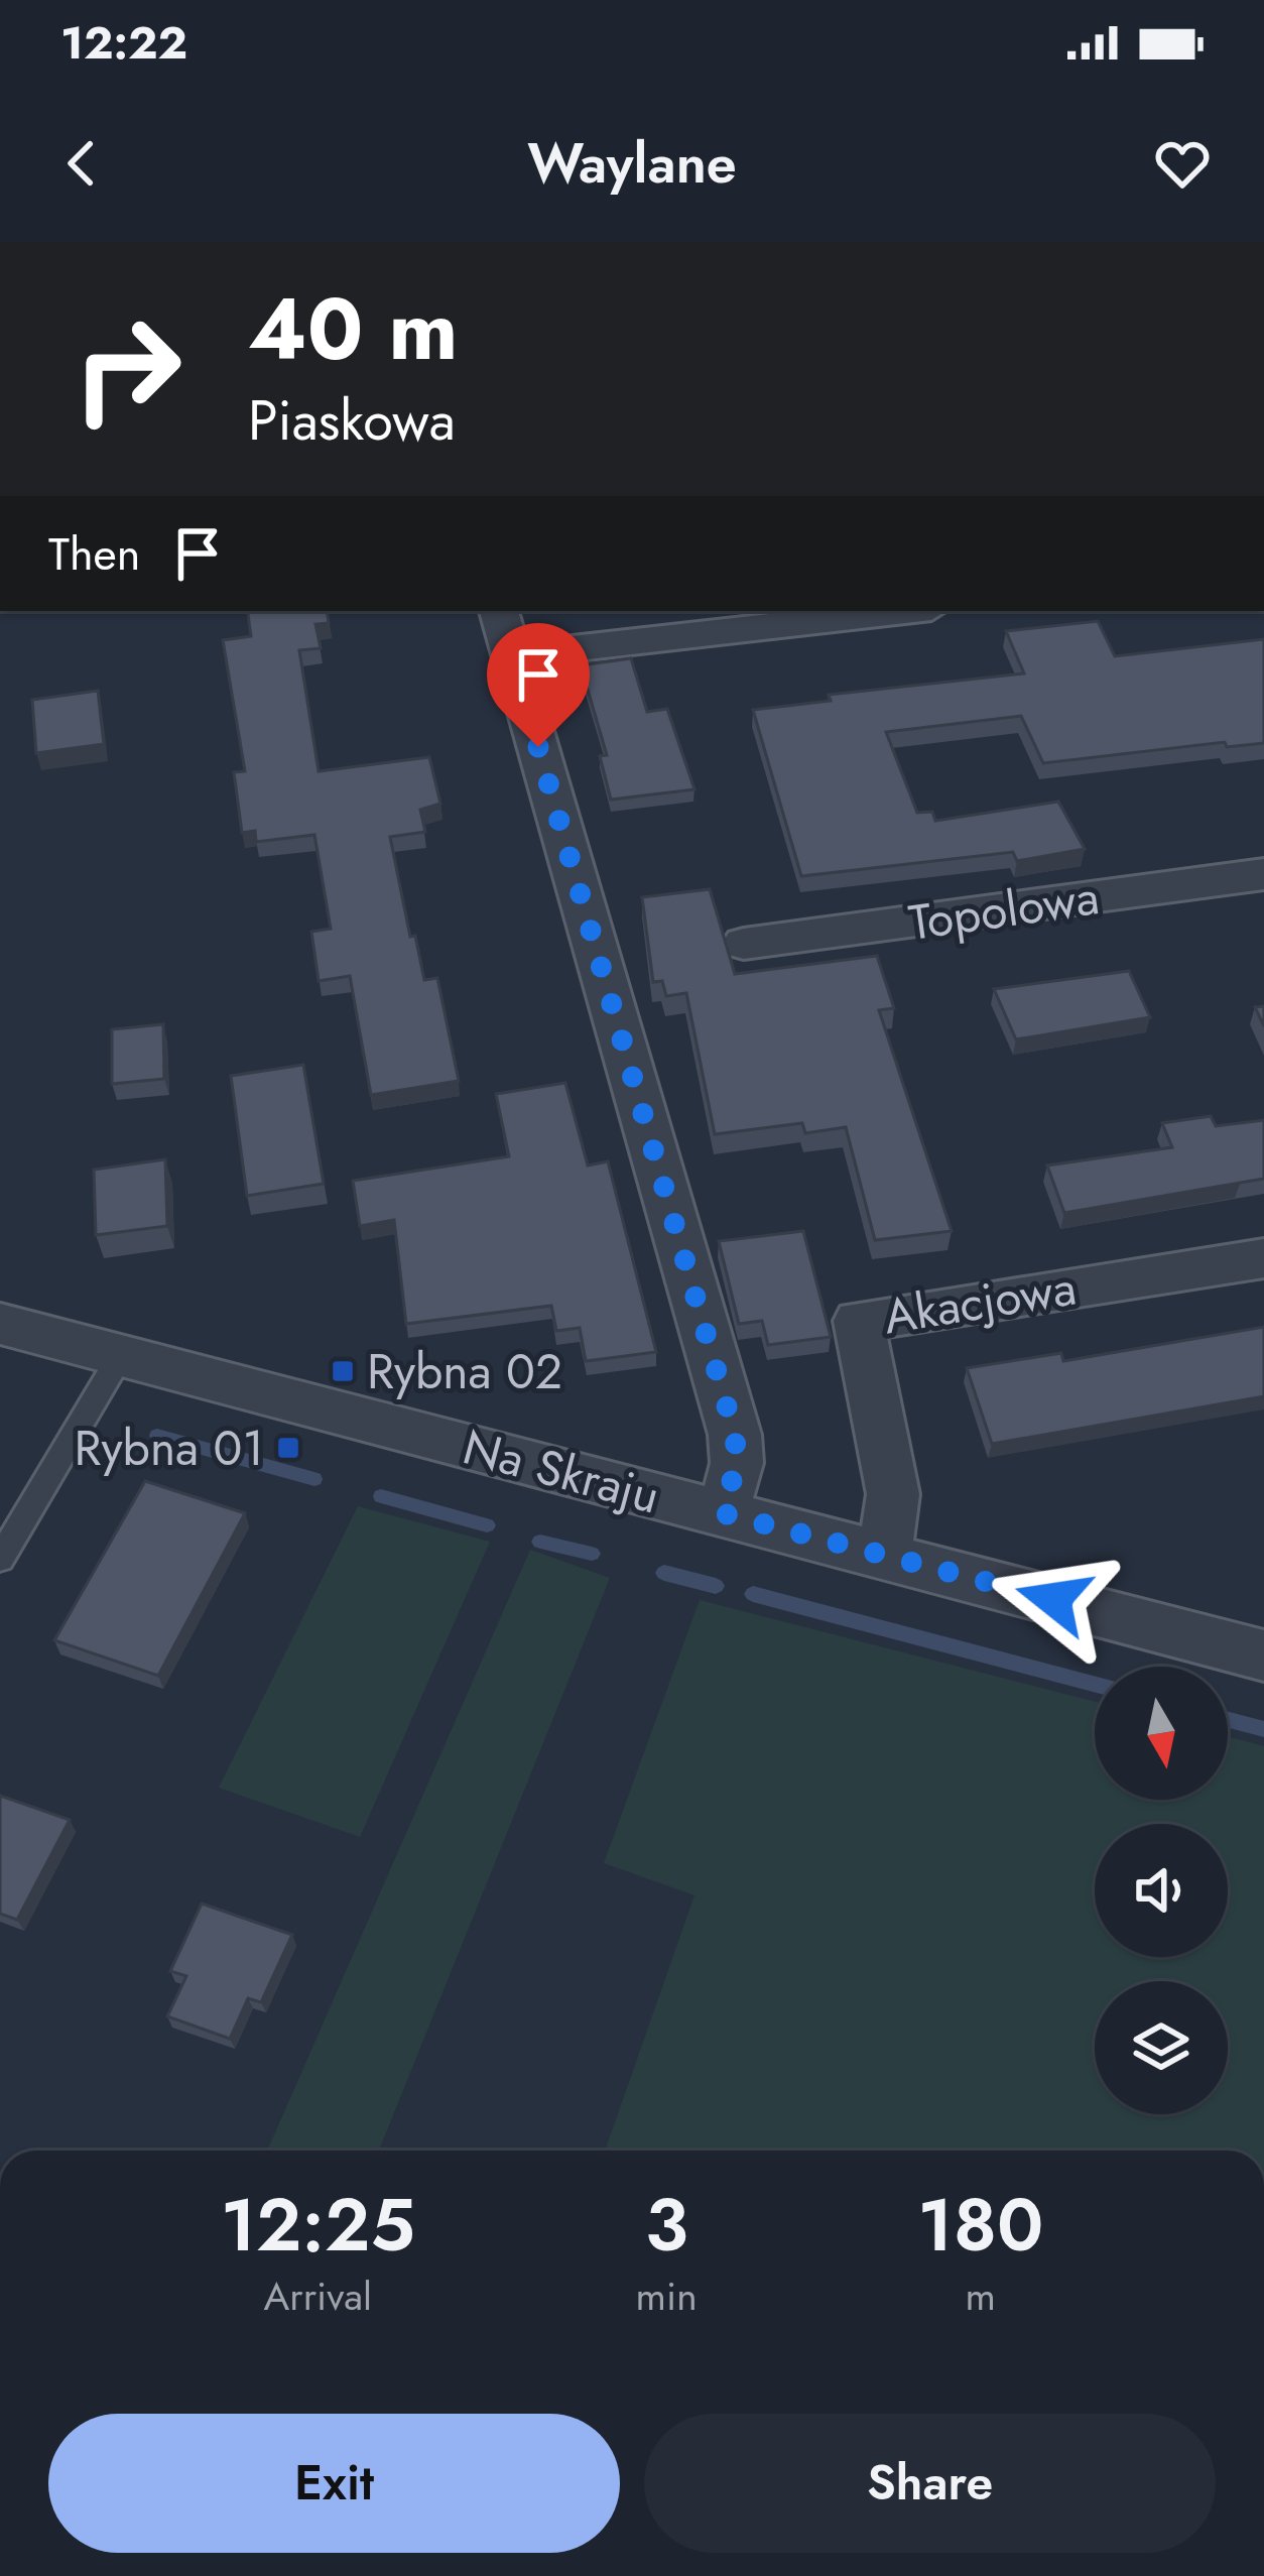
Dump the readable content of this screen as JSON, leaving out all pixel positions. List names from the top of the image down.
{
  "streets": {
    "street": ["Topolowa", "Akacjowa", "Na Skraju"]
  },
  "crossings": [
    ["Akacjowa", "Na Skraju"]
  ],
  "places": {
    "transit": ["Rybna 02", "Rybna 01"]
  },
  "north": "bottom",
  "page": {
    "status": "12:22",
    "header": "Waylane",
    "turn": ["40 m", "Piaskowa"],
    "then": "Then",
    "eta": [
      "12:25",
      "Arrival",
      "3",
      "min",
      "180",
      "m"
    ],
    "buttons": ["Exit", "Share"]
  }
}
